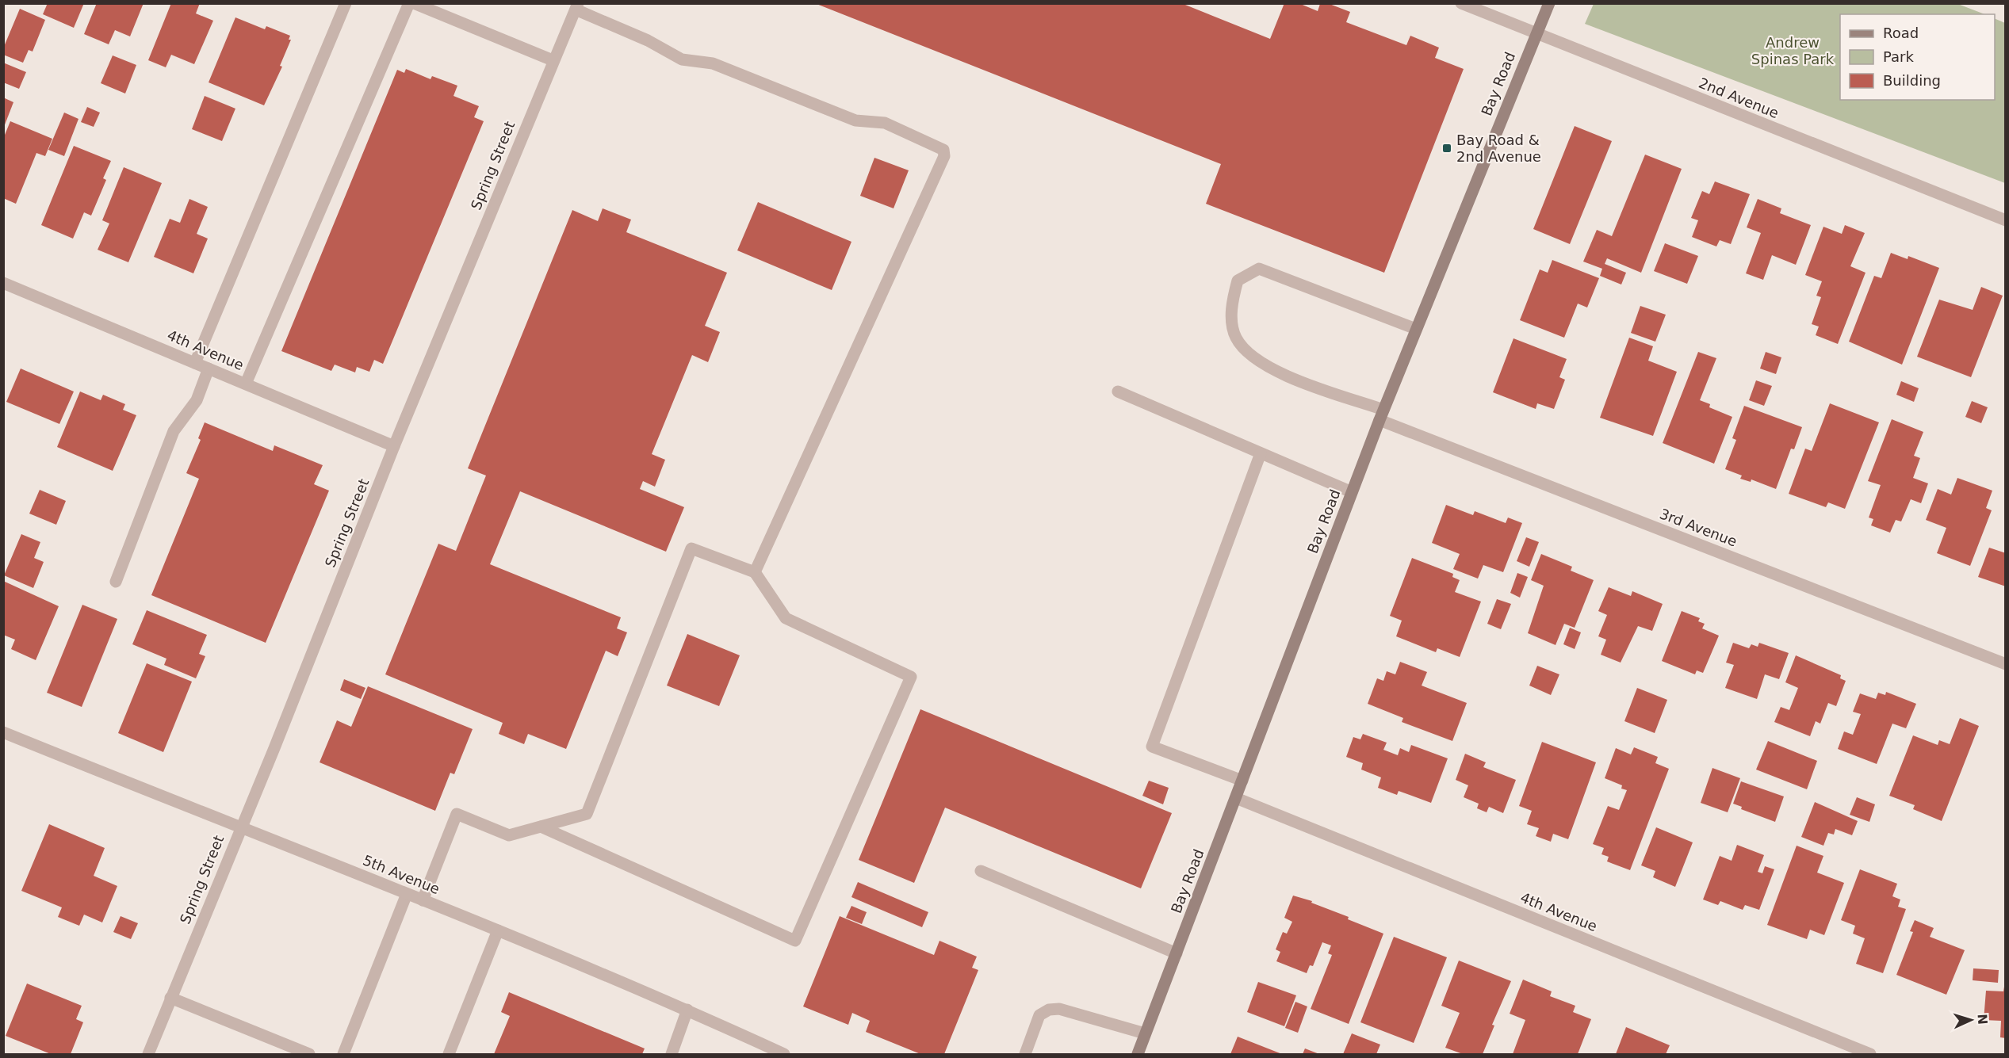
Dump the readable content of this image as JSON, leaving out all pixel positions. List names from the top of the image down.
{
  "streets": {
    "street": [
      "Bay Road",
      "2nd Avenue",
      "Spring Street",
      "4th Avenue",
      "3rd Avenue",
      "5th Avenue"
    ]
  },
  "crossings": [
    ["Bay Road", "2nd Avenue"],
    ["Bay Road", "4th Avenue"],
    ["Bay Road", "3rd Avenue"],
    ["Spring Street", "4th Avenue"],
    ["Spring Street", "5th Avenue"]
  ],
  "parks": ["Andrew Spinas Park"],
  "places": {
    "transit": ["Bay Road & 2nd Avenue"]
  },
  "legend": ["Road", "Park", "Building"],
  "north": "right"
}
